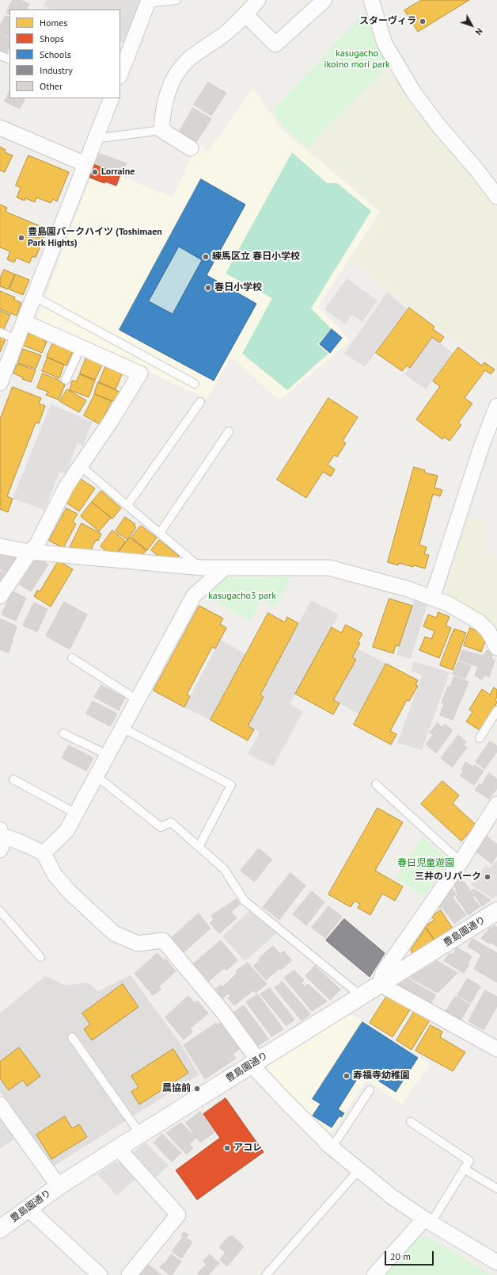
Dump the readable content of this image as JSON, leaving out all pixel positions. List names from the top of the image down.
{
  "streets": {
    "street": ["豊島園通り"]
  },
  "parks": ["kasugacho ikoino mori park", "kasugacho3 park", "春日児童遊園"],
  "places": [
    "スターヴィラ",
    "Lorraine",
    "豊島園パークハイツ (Toshimaen Park Hights)",
    "練馬区立 春日小学校",
    "春日小学校",
    "三井のリパーク",
    "寿福寺幼稚園",
    "農協前",
    "アコレ"
  ],
  "legend": [
    "Homes",
    "Shops",
    "Schools",
    "Industry",
    "Other"
  ],
  "scale_bar": "20 m",
  "north": "bottom right"
}
